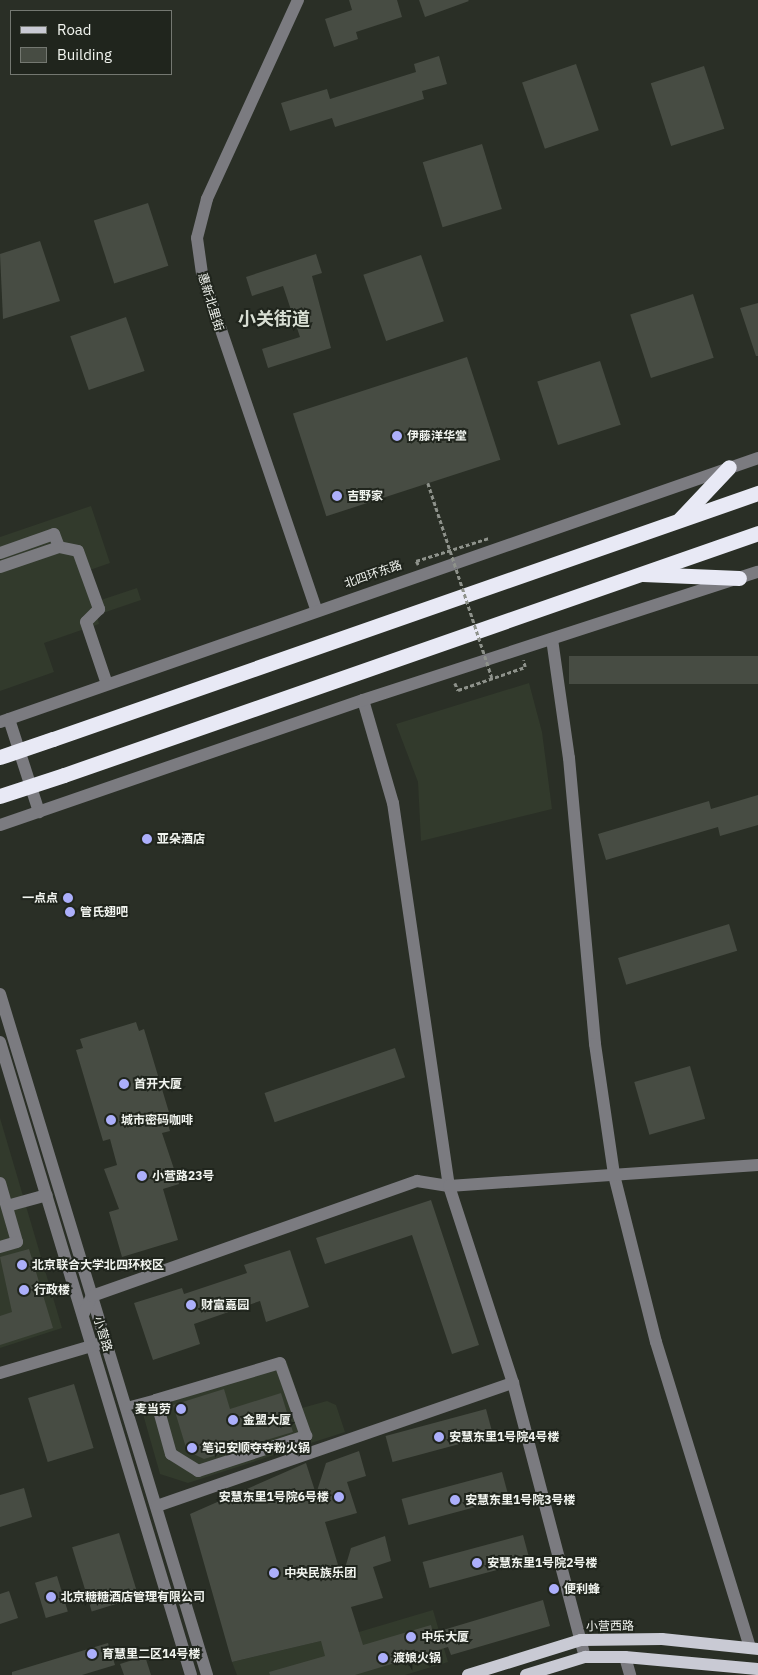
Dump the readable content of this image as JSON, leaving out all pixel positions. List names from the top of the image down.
{
  "streets": {
    "main road": ["小营西路"],
    "street": ["惠新北里街", "北四环东路", "小营路"]
  },
  "crossings": [
    ["惠新北里街", "北四环东路"]
  ],
  "districts": ["小关街道"],
  "places": [
    "伊藤洋华堂",
    "吉野家",
    "亚朵酒店",
    "一点点",
    "管氏翅吧",
    "首开大厦",
    "城市密码咖啡",
    "小营路23号",
    "北京联合大学北四环校区",
    "行政楼",
    "财富嘉园",
    "麦当劳",
    "金盟大厦",
    "安慧东里1号院4号楼",
    "笔记安顺夺夺粉火锅",
    "安慧东里1号院6号楼",
    "安慧东里1号院3号楼",
    "安慧东里1号院2号楼",
    "中央民族乐团",
    "便利蜂",
    "北京糖糖酒店管理有限公司",
    "中乐大厦",
    "育慧里二区14号楼",
    "渡娘火锅"
  ],
  "legend": ["Road", "Building"]
}
